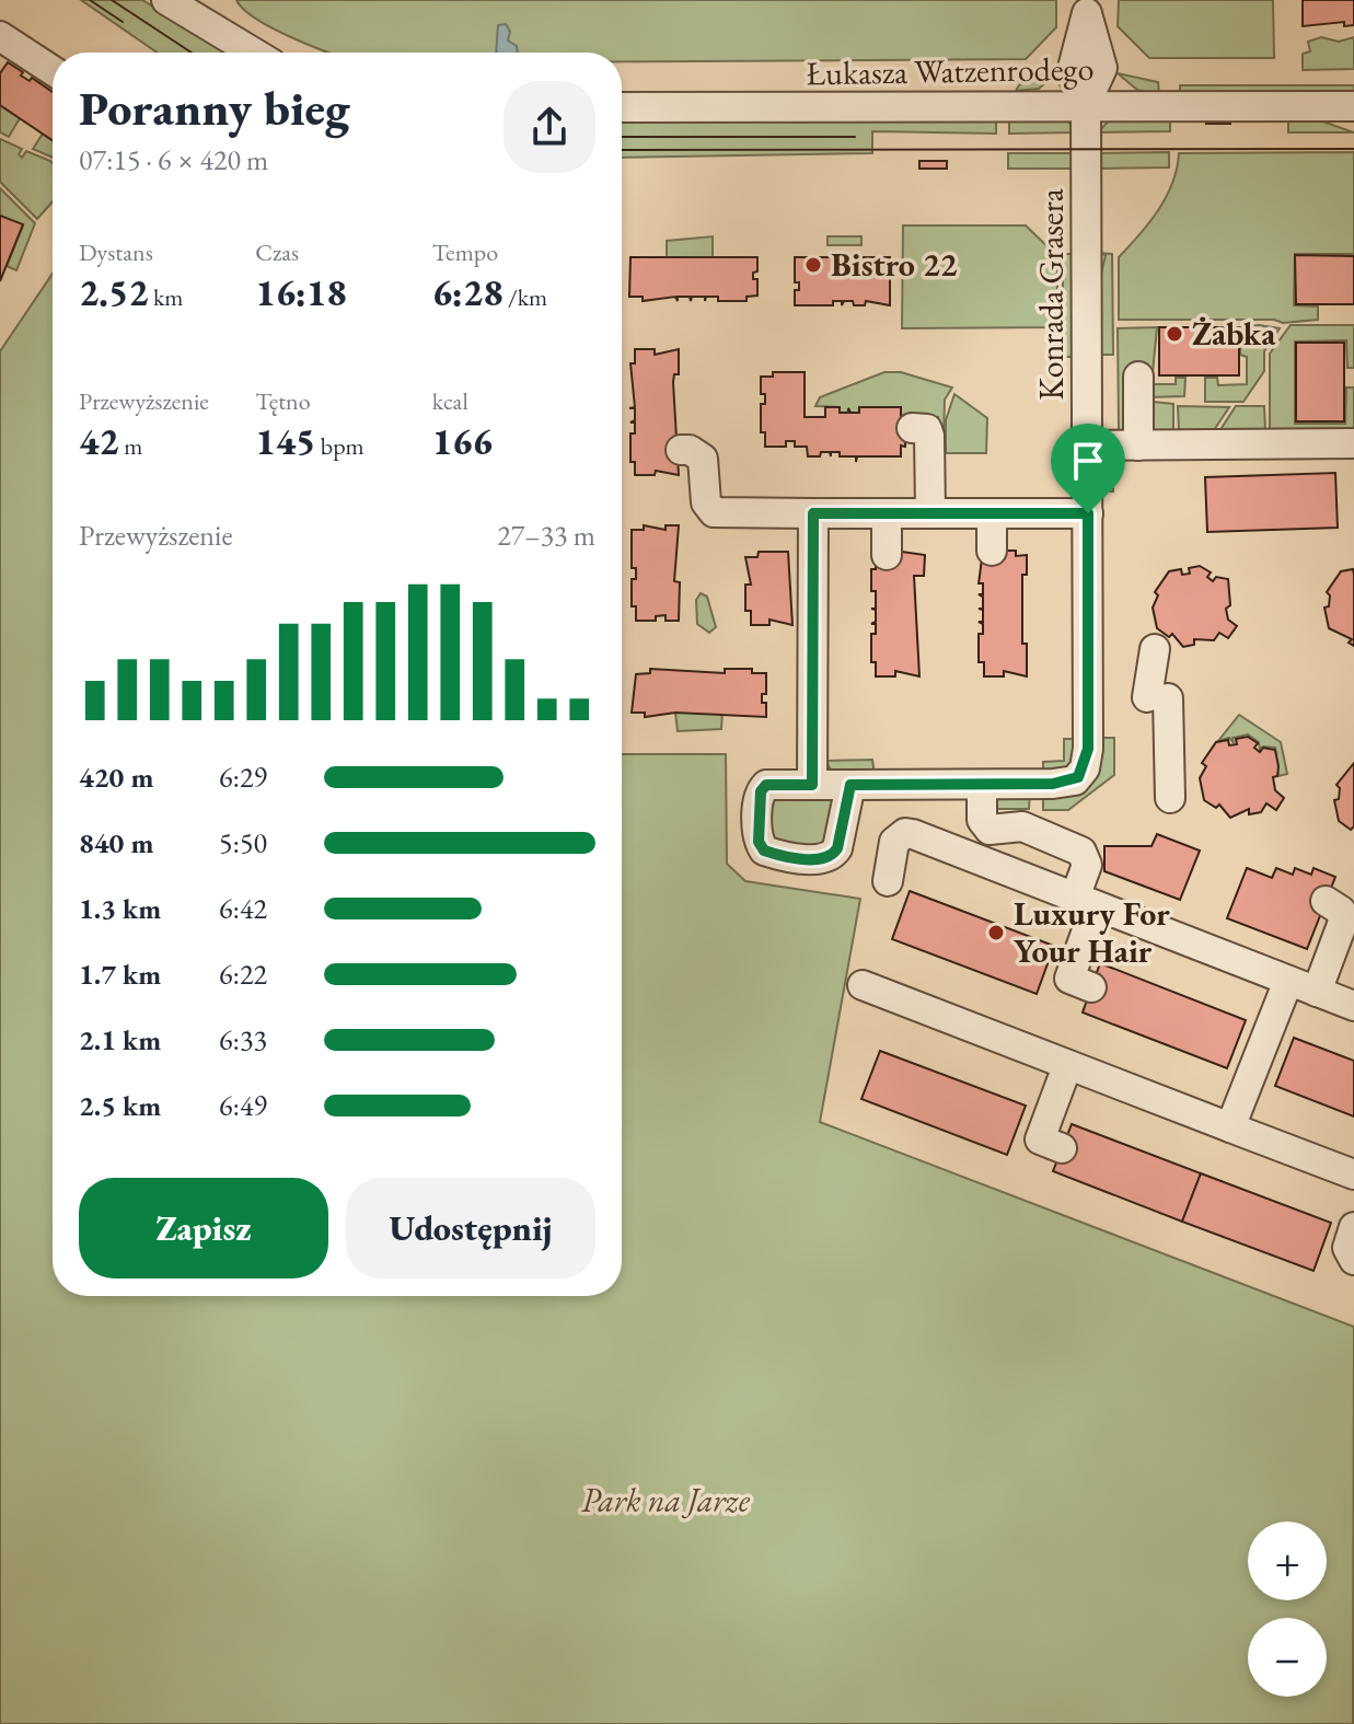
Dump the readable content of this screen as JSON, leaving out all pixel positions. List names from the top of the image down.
{
  "streets": {
    "street": ["Łukasza Watzenrodego", "Konrada Grasera"]
  },
  "crossings": [
    ["Łukasza Watzenrodego", "Konrada Grasera"]
  ],
  "parks": ["Park na Jarze"],
  "places": ["Bistro 22", "Żabka", "Luxury For Your Hair"],
  "page": {
    "heading": ["Poranny bieg", "07:15 · 6 × 420 m"],
    "stats": [
      ["Dystans", "2.52 km"],
      ["Czas", "16:18"],
      ["Tempo", "6:28 /km"],
      ["Przewyższenie", "42 m"],
      ["Tętno", "145 bpm"],
      ["kcal", "166"]
    ],
    "chart": ["Przewyższenie", "27–33 m"],
    "list": [
      {
        "name": "420 m",
        "note": "6:29"
      },
      {
        "name": "840 m",
        "note": "5:50"
      },
      {
        "name": "1.3 km",
        "note": "6:42"
      },
      {
        "name": "1.7 km",
        "note": "6:22"
      },
      {
        "name": "2.1 km",
        "note": "6:33"
      },
      {
        "name": "2.5 km",
        "note": "6:49"
      }
    ],
    "buttons": ["Zapisz", "Udostępnij"],
    "map_buttons": ["+", "−"]
  }
}
